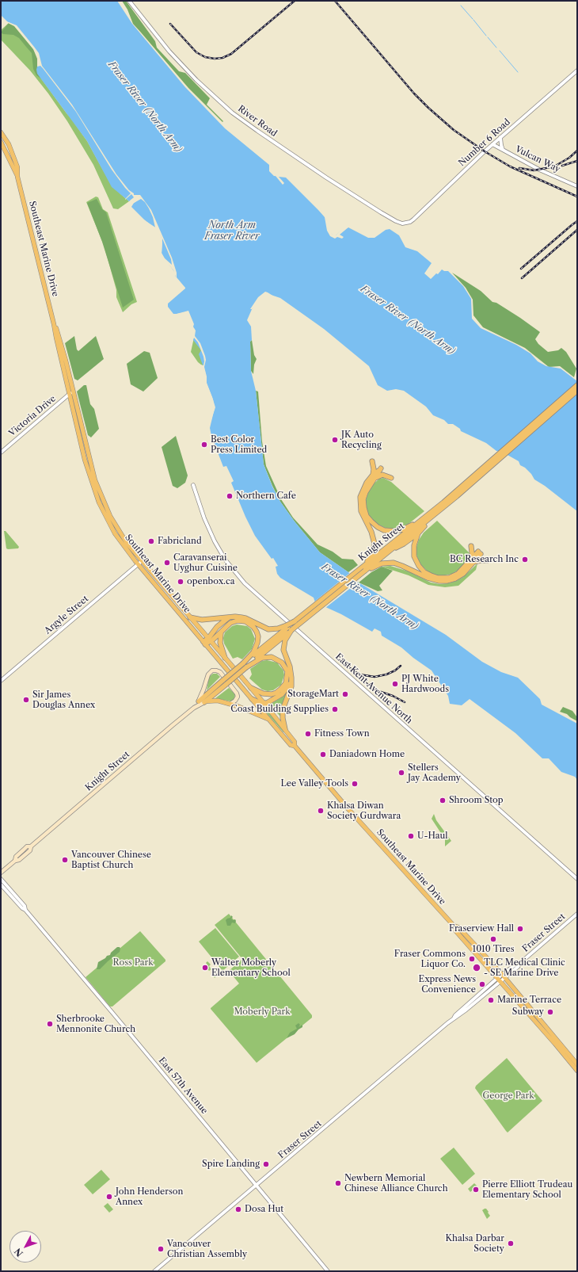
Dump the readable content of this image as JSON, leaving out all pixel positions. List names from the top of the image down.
{
  "streets": {
    "highway": ["Knight Street"],
    "main road": ["Southeast Marine Drive"],
    "street": [
      "River Road",
      "Number 6 Road",
      "Vulcan Way",
      "Victoria Drive",
      "Argyle Street",
      "East Kent Avenue North",
      "Fraser Street",
      "East 57th Avenue"
    ]
  },
  "crossings": [
    ["River Road", "Number 6 Road"],
    ["Number 6 Road", "Vulcan Way"],
    ["Southeast Marine Drive", "Victoria Drive"],
    ["Southeast Marine Drive", "Argyle Street"],
    ["Southeast Marine Drive", "Fraser Street"],
    ["Fraser Street", "East 57th Avenue"]
  ],
  "water": ["Fraser River (North Arm)", "North Arm Fraser River"],
  "parks": ["Ross Park", "Moberly Park", "George Park"],
  "places": [
    "JK Auto Recycling",
    "Best Color Press Limited",
    "Northern Cafe",
    "Fabricland",
    "BC Research Inc",
    "Caravanserai Uyghur Cuisine",
    "openbox.ca",
    "PJ White Hardwoods",
    "StorageMart",
    "Sir James Douglas Annex",
    "Coast Building Supplies",
    "Fitness Town",
    "Daniadown Home",
    "Stellers Jay Academy",
    "Lee Valley Tools",
    "Shroom Stop",
    "Khalsa Diwan Society Gurdwara",
    "U-Haul",
    "Vancouver Chinese Baptist Church",
    "Fraserview Hall",
    "1010 Tires",
    "Fraser Commons Liquor Co.",
    "Walter Moberly Elementary School",
    "TLC Medical Clinic - SE Marine Drive",
    "Express News Convenience",
    "Marine Terrace",
    "Subway",
    "Sherbrooke Mennonite Church",
    "Spire Landing",
    "Newbern Memorial Chinese Alliance Church",
    "Pierre Elliott Trudeau Elementary School",
    "John Henderson Annex",
    "Dosa Hut",
    "Khalsa Darbar Society",
    "Vancouver Christian Assembly"
  ],
  "north": "bottom left"
}
